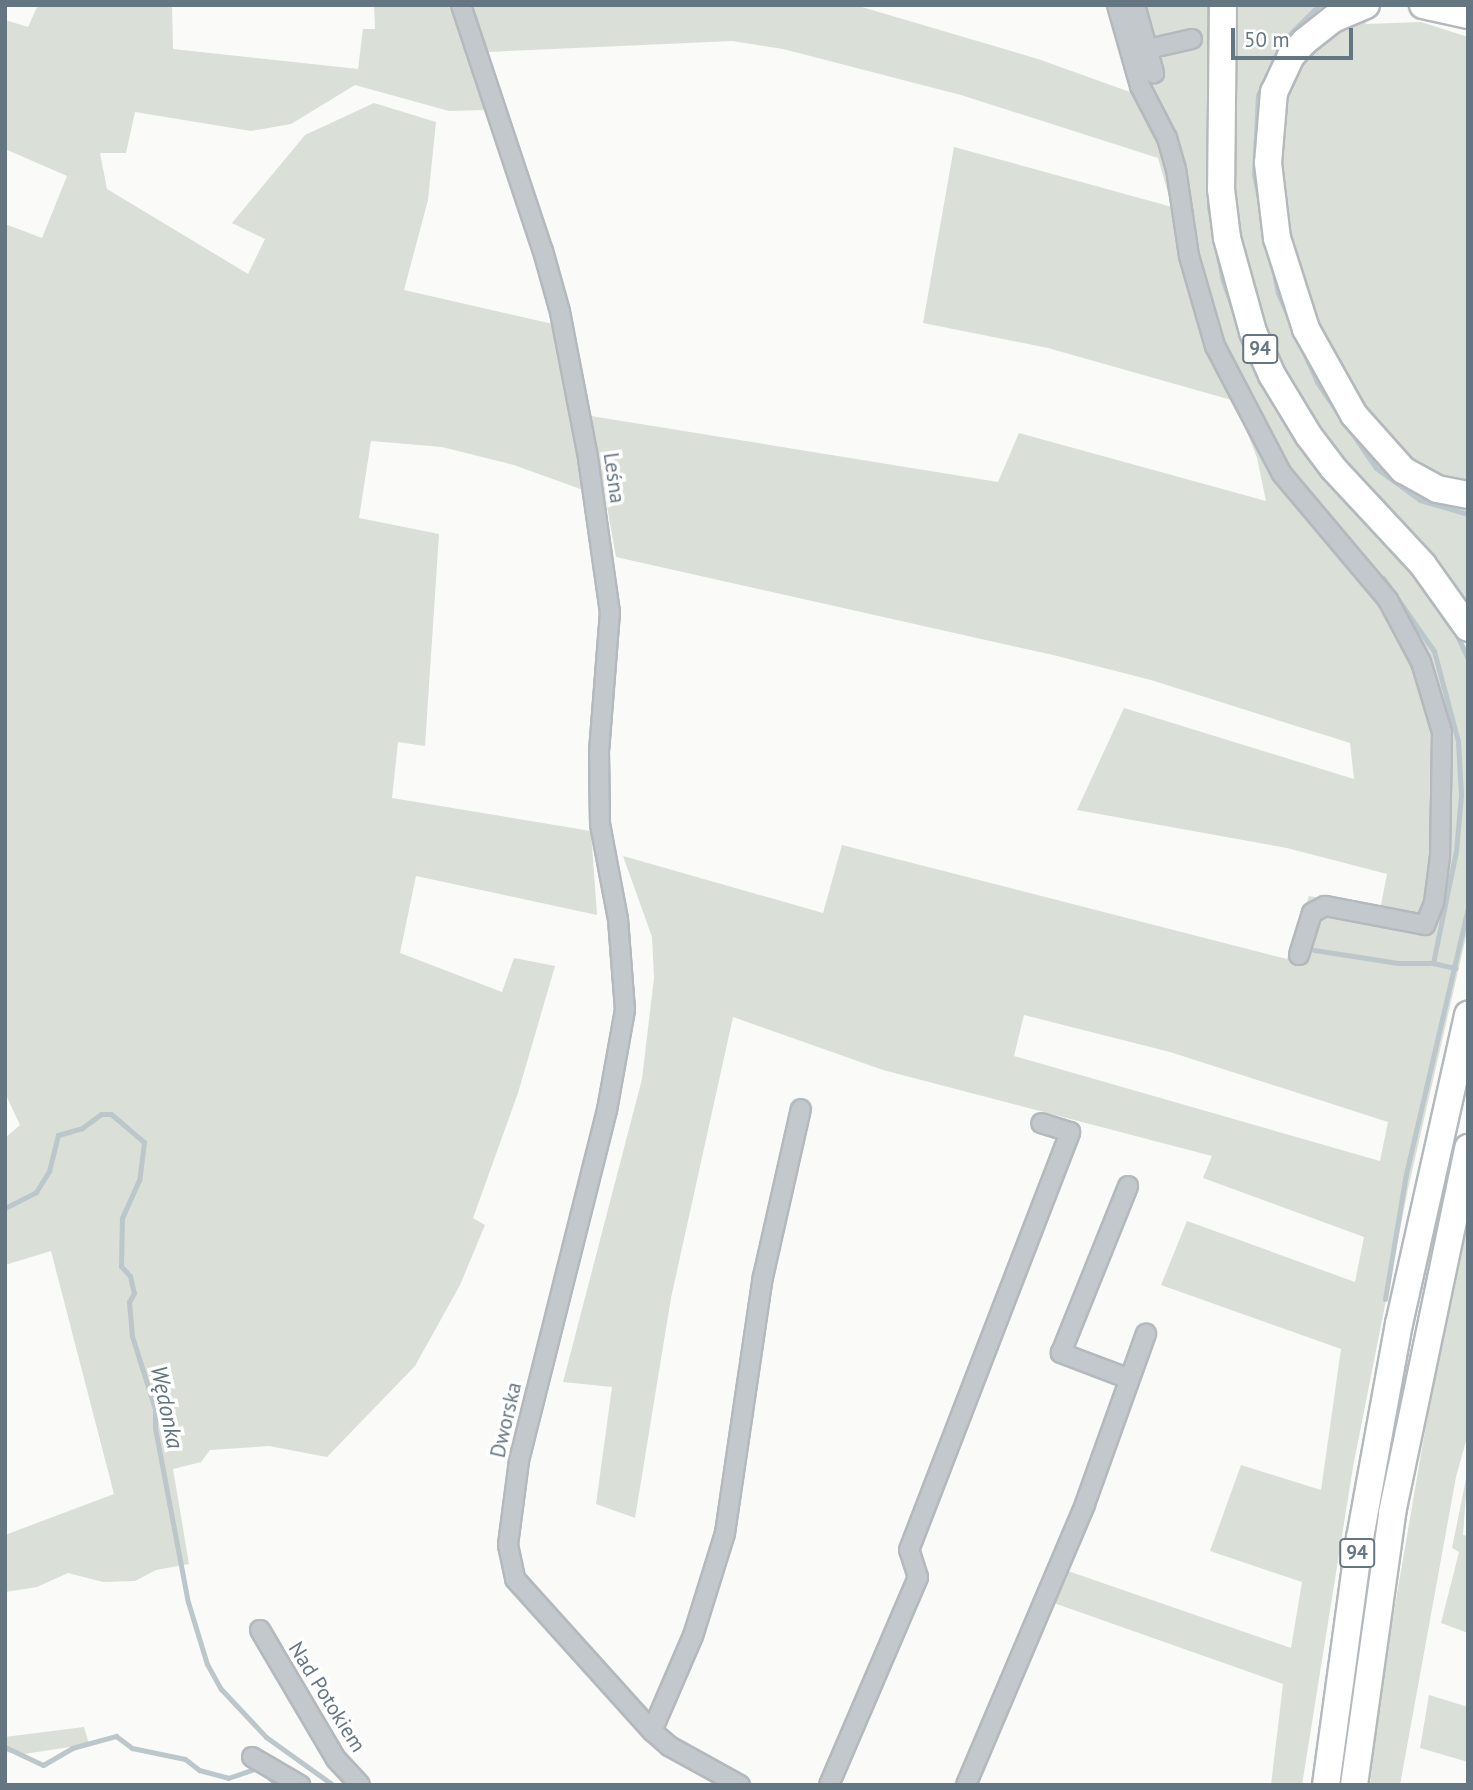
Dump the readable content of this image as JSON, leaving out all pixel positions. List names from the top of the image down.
{
  "streets": {
    "highway": ["94"],
    "street": ["Leśna", "Dworska", "Nad Potokiem"]
  },
  "crossings": [
    ["Leśna", "Dworska"]
  ],
  "water": ["Wędonka"],
  "scale_bar": "50 m"
}
